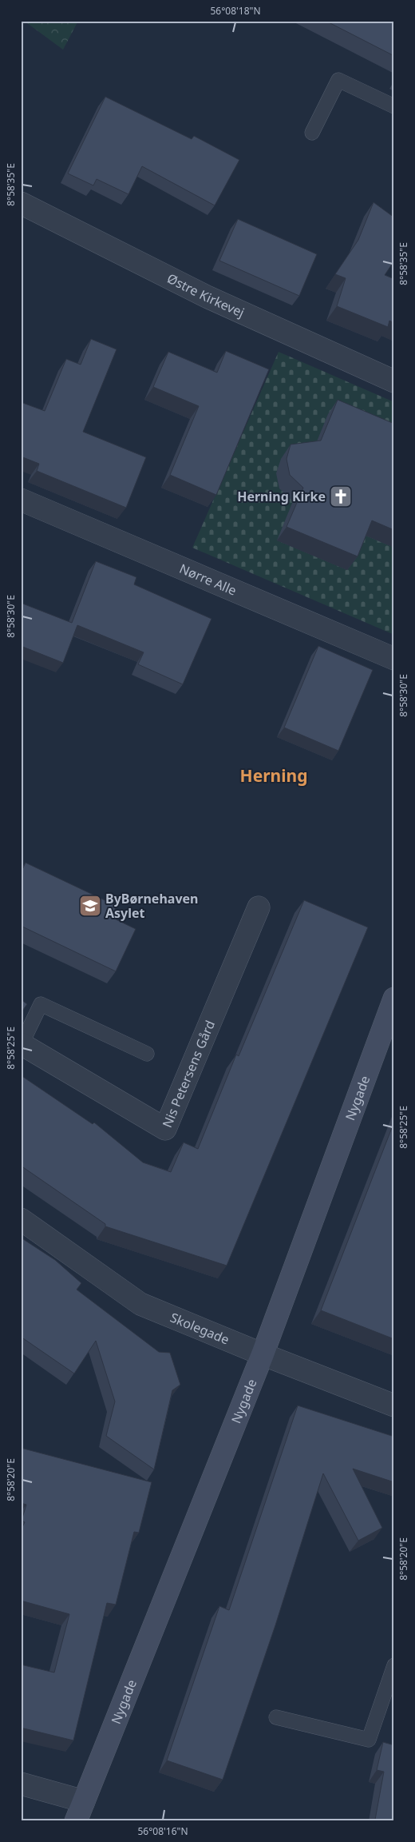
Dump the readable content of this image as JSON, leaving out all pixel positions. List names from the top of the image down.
{
  "streets": {
    "main road": ["Nygade"],
    "street": [
      "Østre Kirkevej",
      "Nørre Alle",
      "Nis Petersens Gård",
      "Skolegade"
    ]
  },
  "crossings": [
    ["Nygade", "Skolegade"]
  ],
  "districts": ["Herning"],
  "places": {
    "church": ["Herning Kirke"],
    "school or university": ["ByBørnehaven Asylet"]
  },
  "coordinates": [
    "56°08'18\"N",
    "8°58'35\"E",
    "8°58'30\"E",
    "8°58'25\"E",
    "8°58'20\"E",
    "56°08'16\"N"
  ]
}
